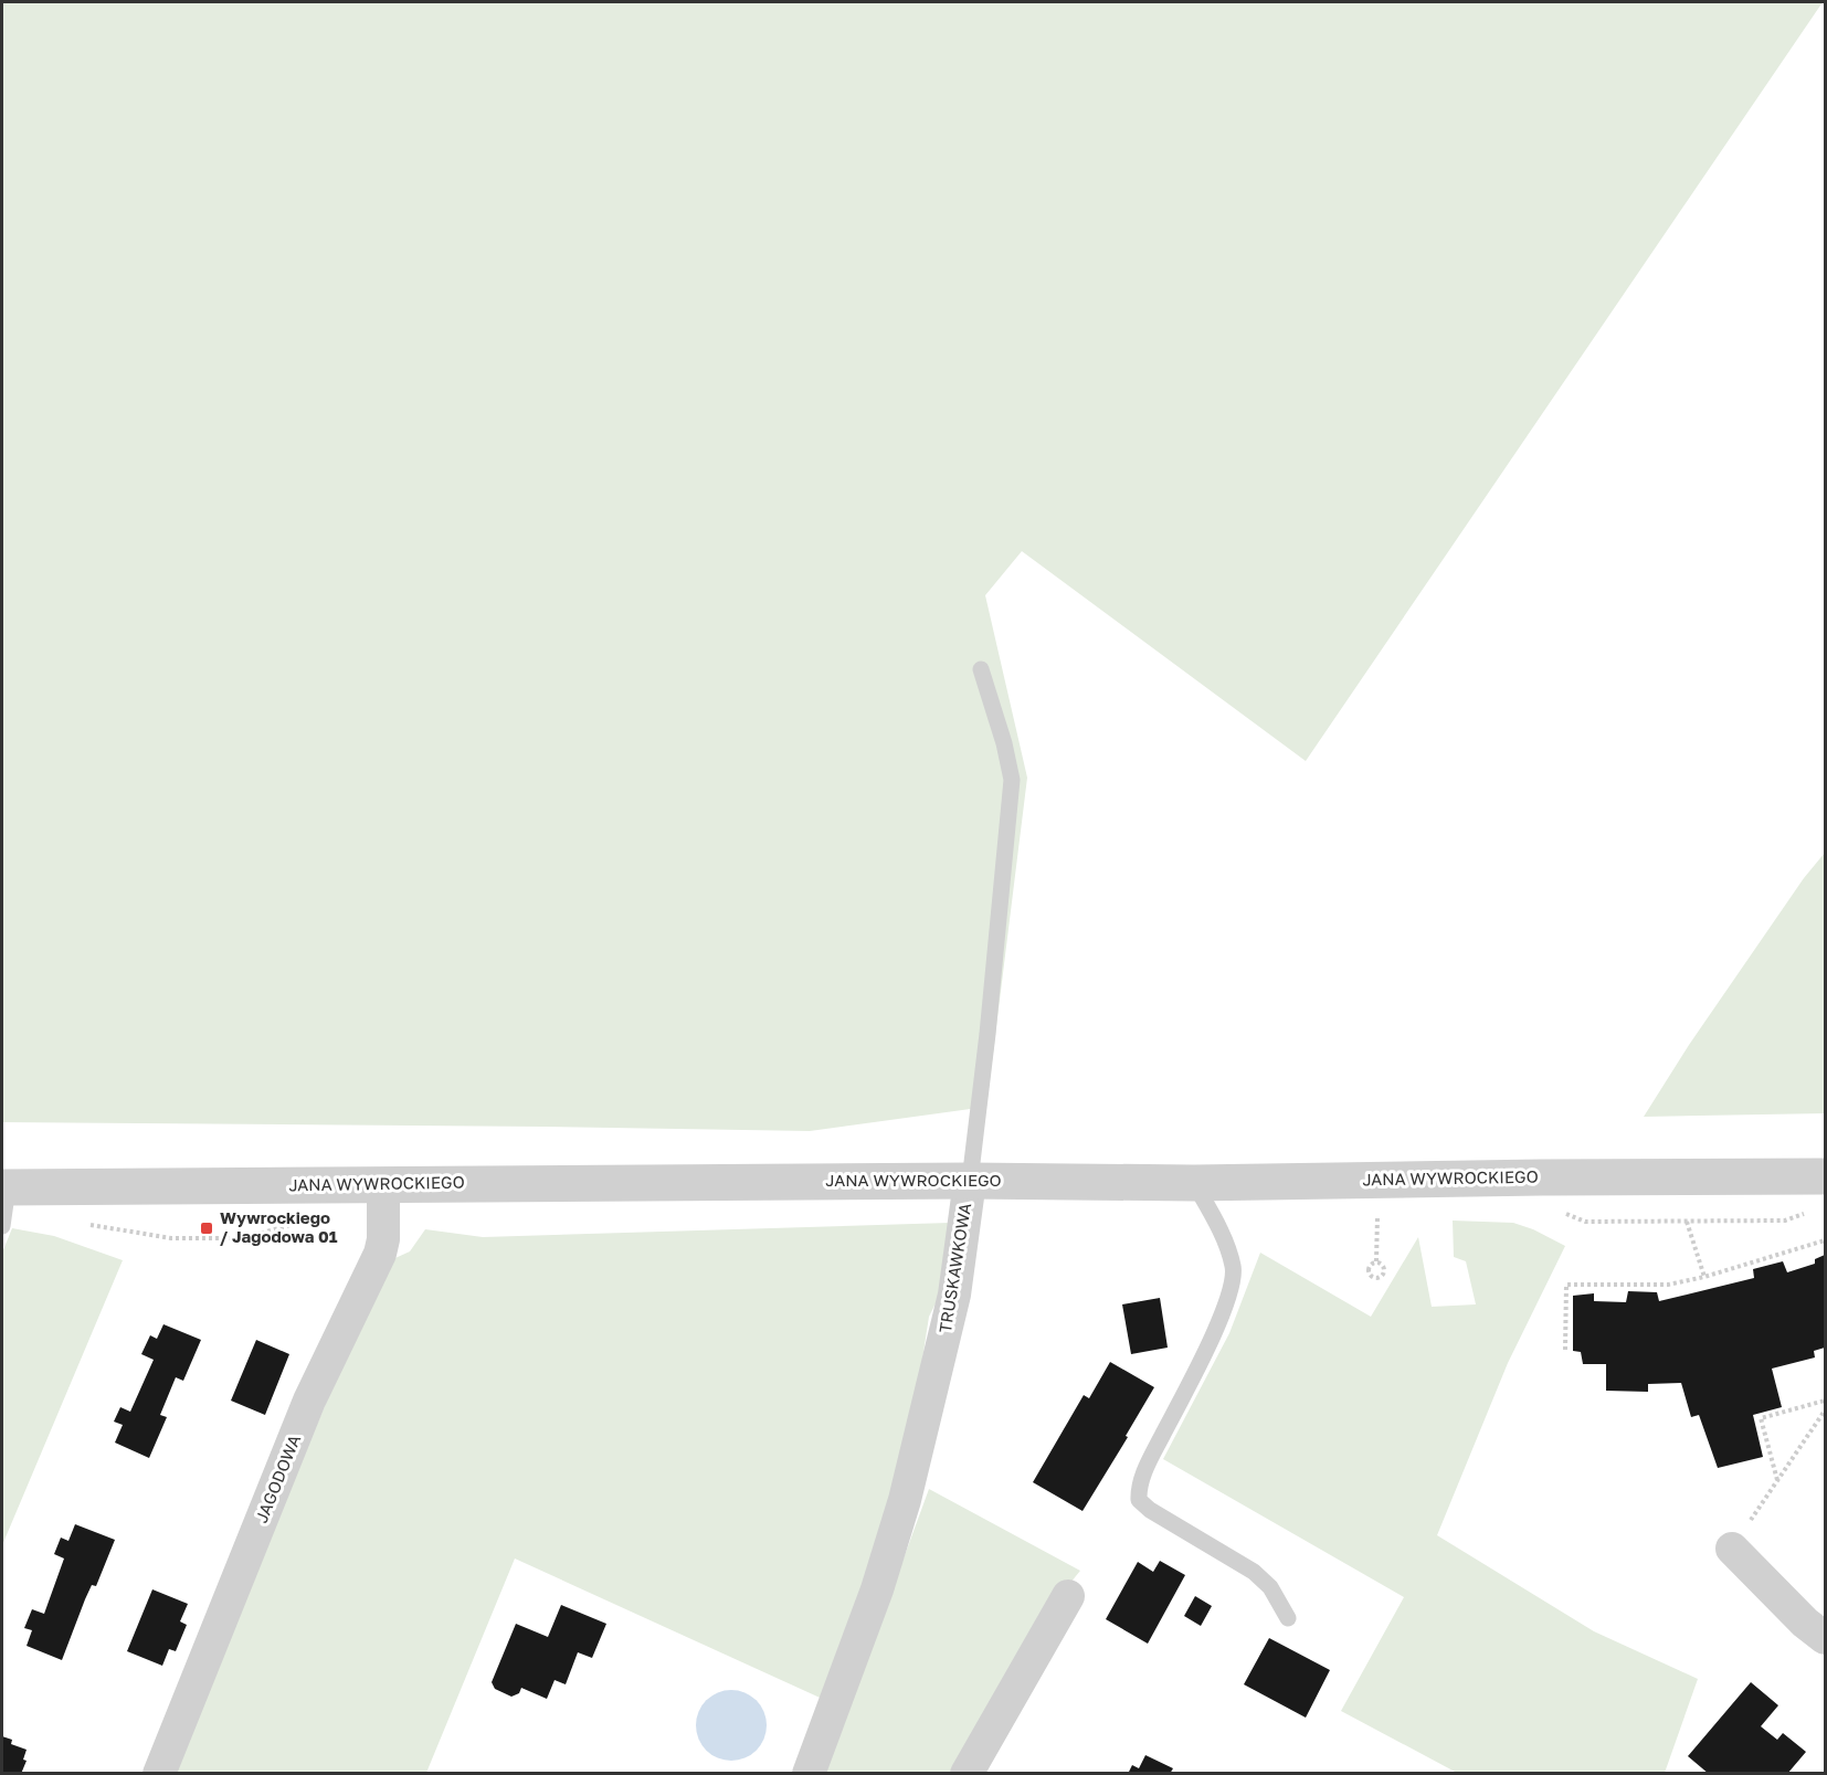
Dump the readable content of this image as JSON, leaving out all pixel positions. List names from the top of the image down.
{
  "streets": {
    "street": ["JANA WYWROCKIEGO", "TRUSKAWKOWA", "JAGODOWA"]
  },
  "crossings": [
    ["JANA WYWROCKIEGO", "TRUSKAWKOWA"],
    ["JANA WYWROCKIEGO", "JAGODOWA"]
  ],
  "places": {
    "transit": ["Wywrockiego / Jagodowa 01"]
  }
}
